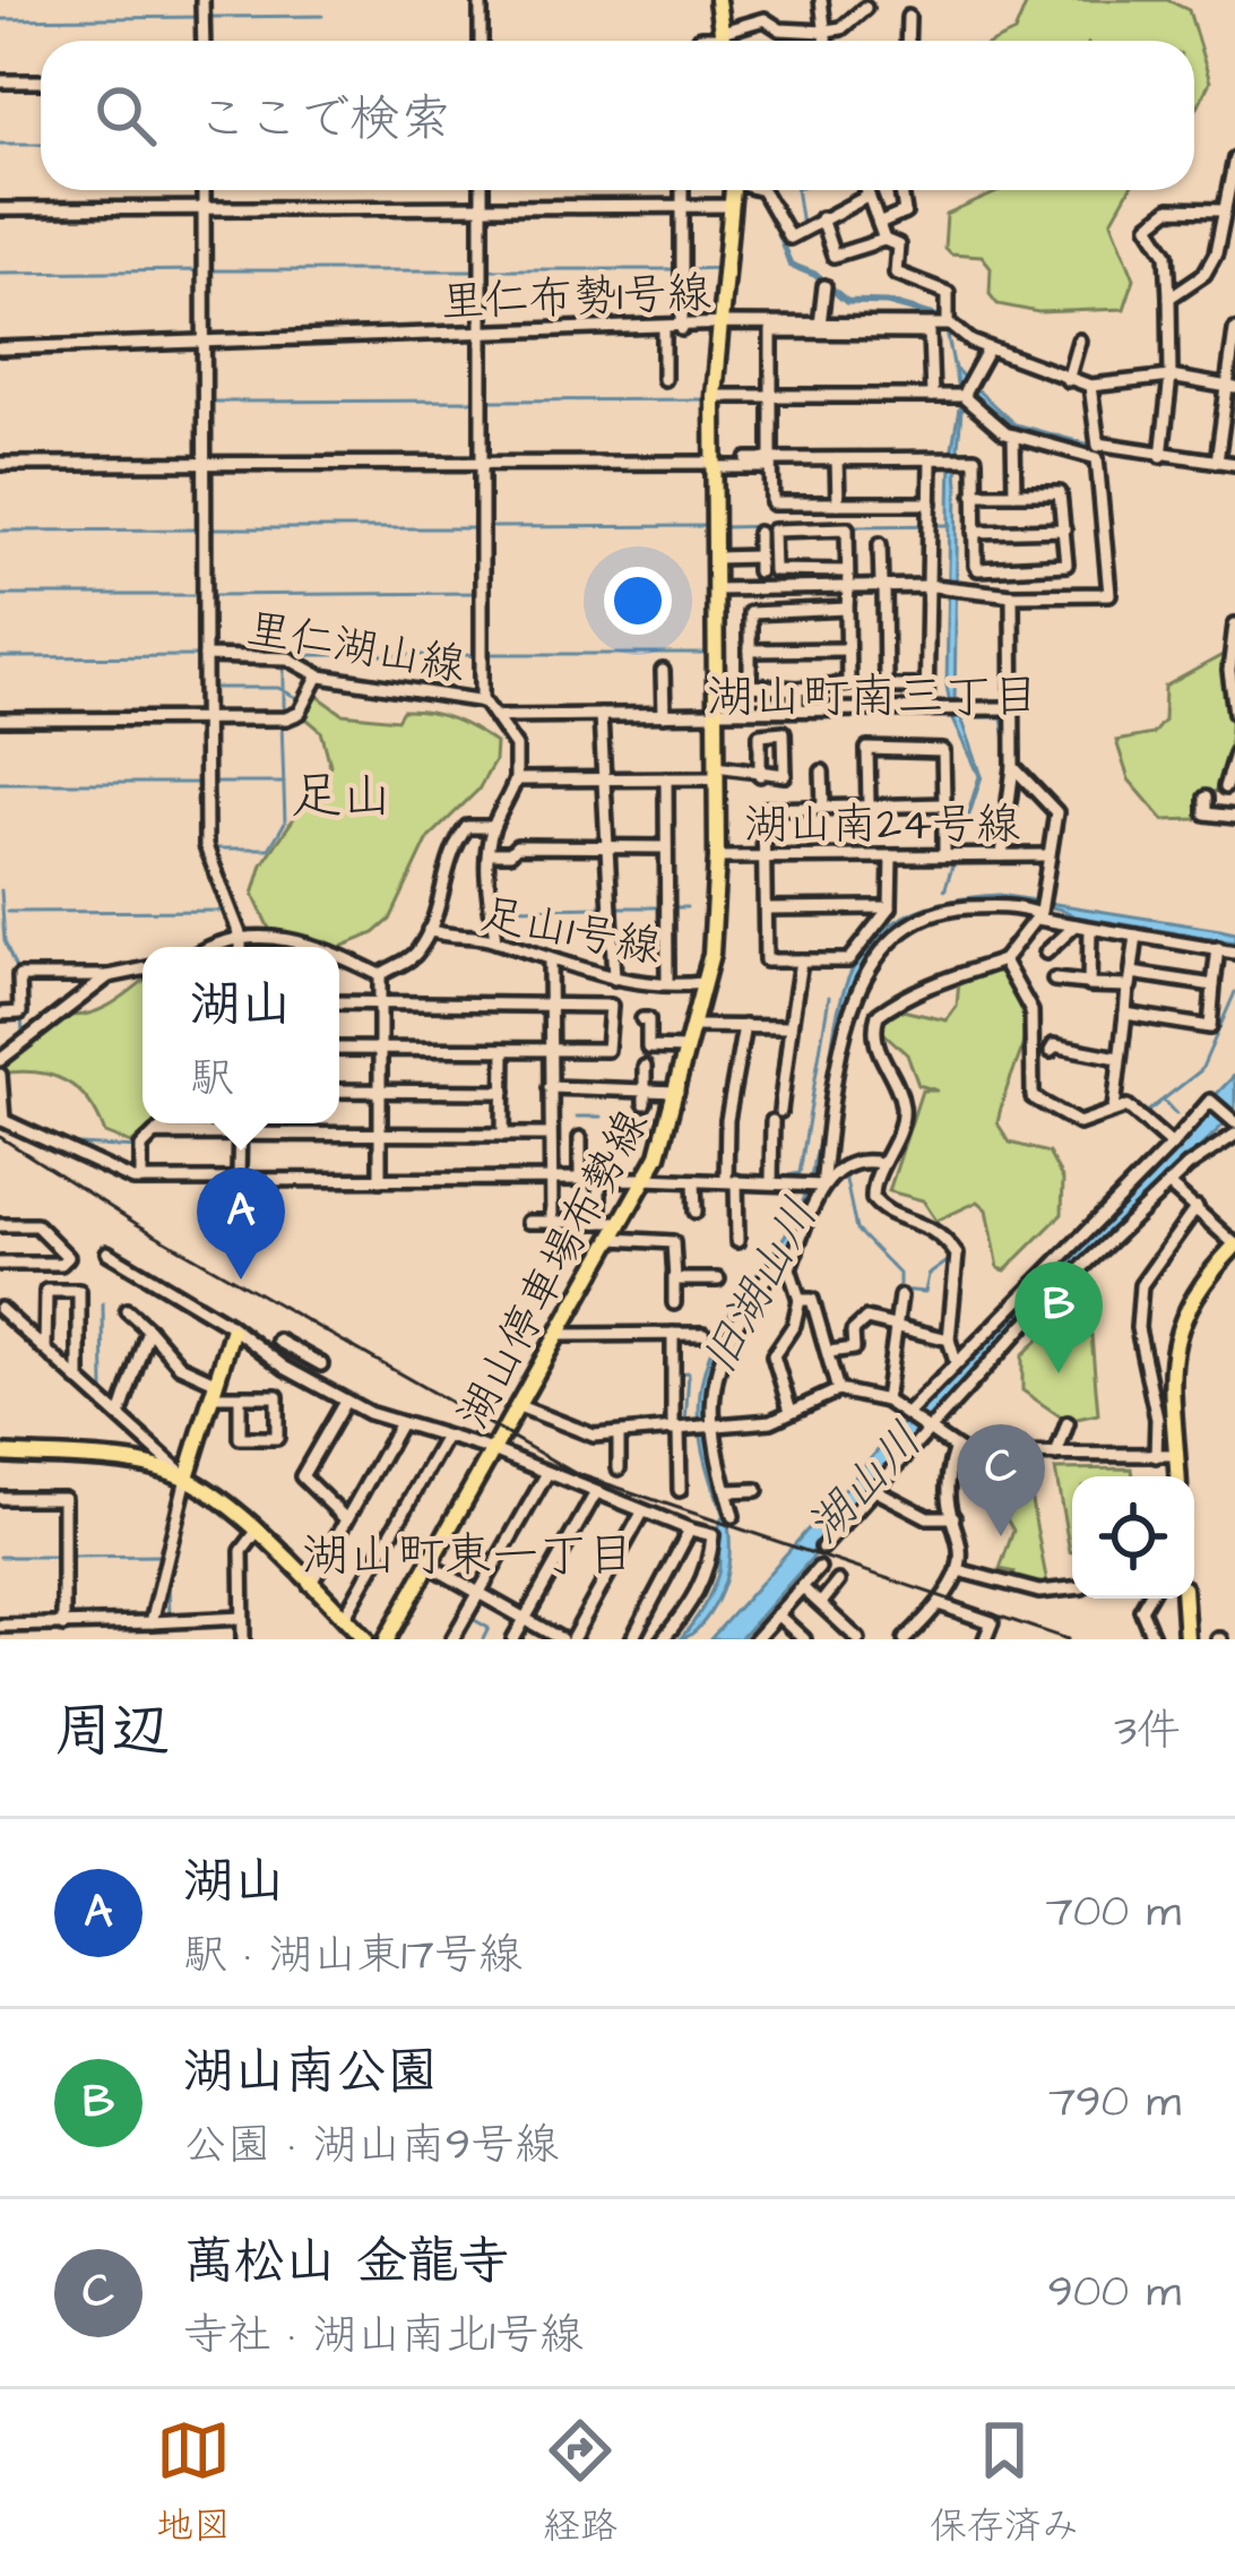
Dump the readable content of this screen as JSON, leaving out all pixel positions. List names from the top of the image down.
{
  "streets": {
    "main road": ["湖山停車場布勢線"],
    "street": [
      "里仁布勢1号線",
      "里仁湖山線",
      "湖山南24号線",
      "足山1号線"
    ]
  },
  "crossings": [
    ["里仁布勢1号線", "里仁湖山線"],
    ["里仁布勢1号線", "湖山停車場布勢線"],
    ["湖山南24号線", "湖山停車場布勢線"],
    ["足山1号線", "湖山停車場布勢線"]
  ],
  "districts": ["湖山町南三丁目", "足山", "湖山町東一丁目"],
  "water": ["旧湖山川", "湖山川"],
  "page": {
    "search": "ここで検索",
    "popup": ["湖山", "駅"],
    "pins": ["A", "B", "C"],
    "heading": ["周辺", "3件"],
    "list": [
      {
        "mark": "A",
        "name": "湖山",
        "note": "駅 · 湖山東17号線",
        "value": "700 m"
      },
      {
        "mark": "B",
        "name": "湖山南公園",
        "note": "公園 · 湖山南9号線",
        "value": "790 m"
      },
      {
        "mark": "C",
        "name": "萬松山 金龍寺",
        "note": "寺社 · 湖山南北1号線",
        "value": "900 m"
      }
    ],
    "nav": ["地図", "経路", "保存済み"]
  }
}
